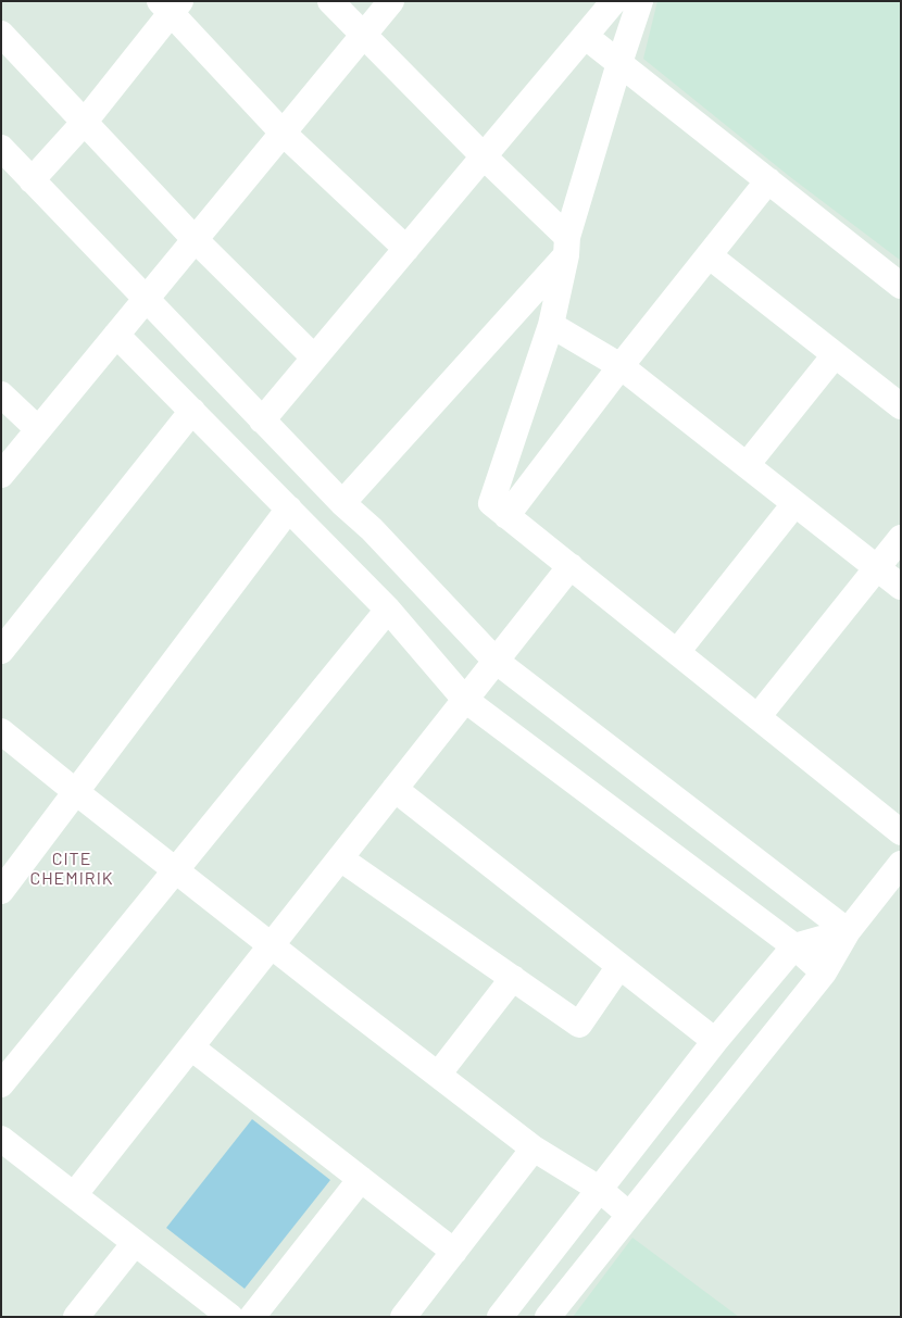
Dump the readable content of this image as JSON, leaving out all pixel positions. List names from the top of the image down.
{
  "districts": ["CITE CHEMIRIK"]
}
